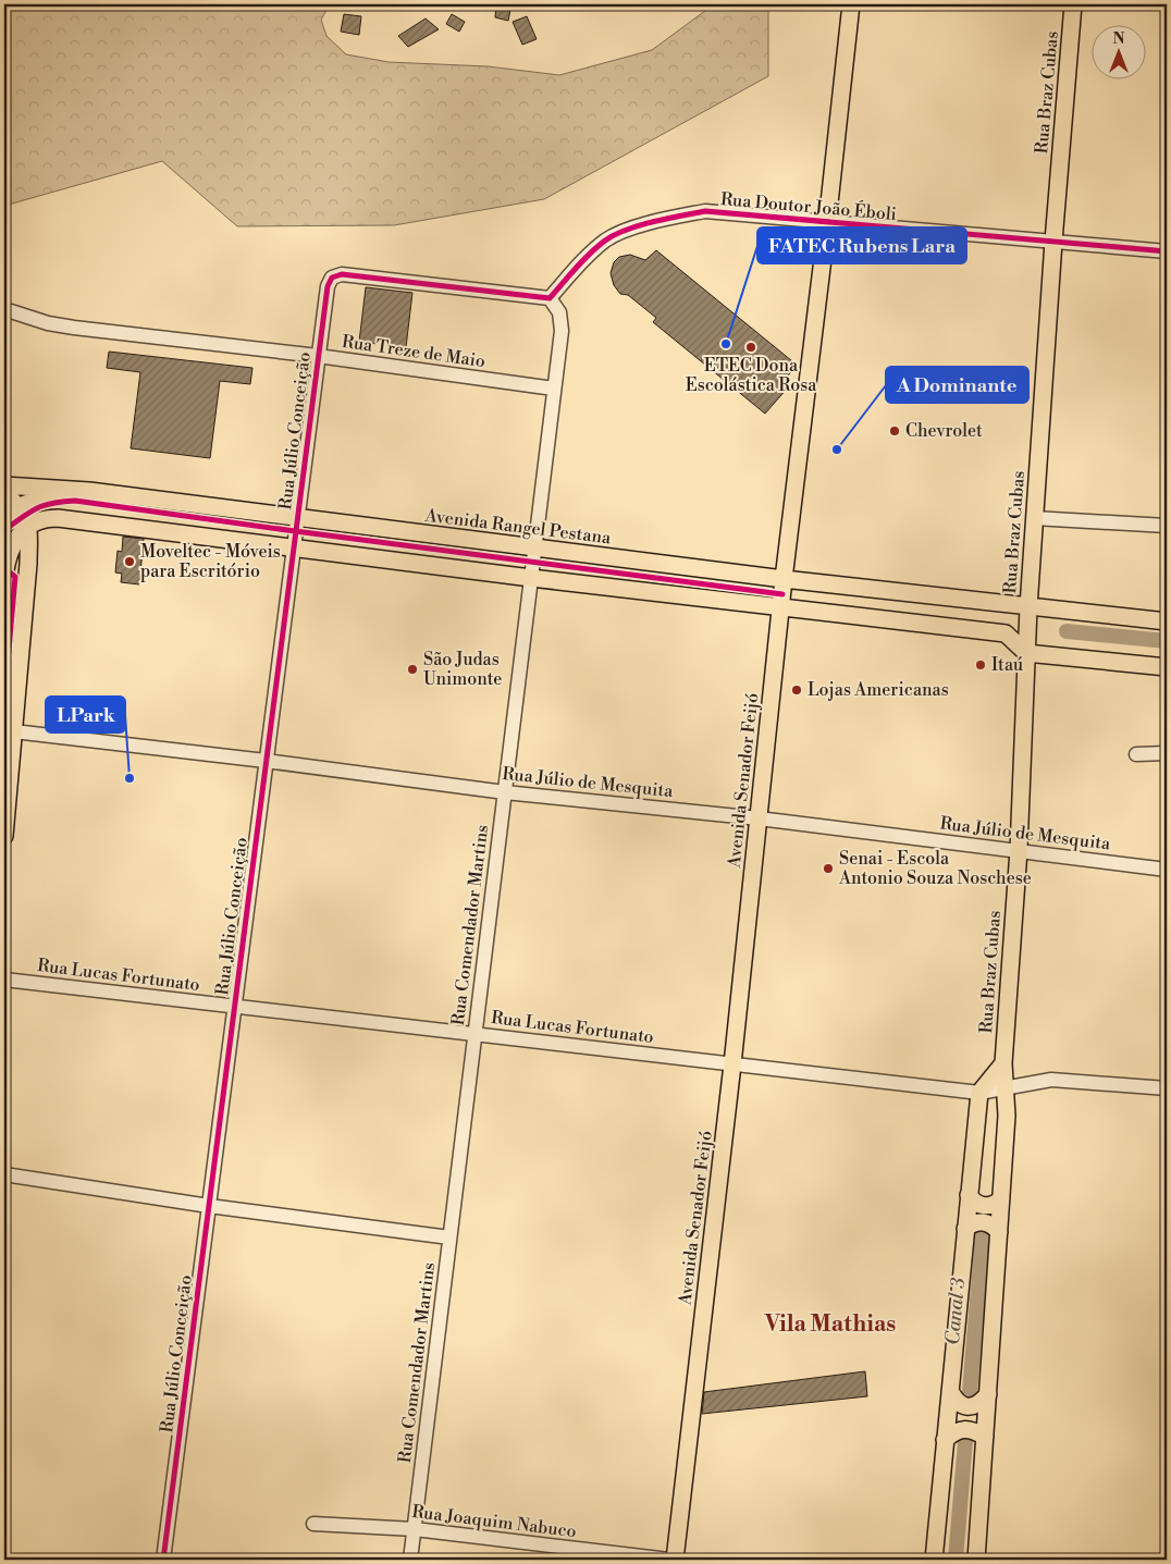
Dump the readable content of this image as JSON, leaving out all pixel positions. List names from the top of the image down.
{
  "streets": {
    "main road": ["Rua Braz Cubas", "Avenida Rangel Pestana", "Avenida Senador Feijó"],
    "street": [
      "Rua Doutor João Éboli",
      "Rua Treze de Maio",
      "Rua Júlio Conceição",
      "Rua Júlio de Mesquita",
      "Rua Comendador Martins",
      "Rua Lucas Fortunato",
      "Rua Joaquim Nabuco"
    ]
  },
  "crossings": [
    ["Rua Braz Cubas", "Rua Doutor João Éboli"],
    ["Rua Braz Cubas", "Avenida Rangel Pestana"],
    ["Rua Braz Cubas", "Rua Júlio de Mesquita"],
    ["Rua Braz Cubas", "Rua Lucas Fortunato"],
    ["Rua Doutor João Éboli", "Rua Júlio Conceição"],
    ["Rua Doutor João Éboli", "Avenida Senador Feijó"],
    ["Rua Doutor João Éboli", "Rua Comendador Martins"],
    ["Rua Treze de Maio", "Rua Júlio Conceição"],
    ["Rua Treze de Maio", "Rua Comendador Martins"],
    ["Rua Júlio Conceição", "Avenida Rangel Pestana"],
    ["Rua Júlio Conceição", "Rua Júlio de Mesquita"],
    ["Rua Júlio Conceição", "Rua Comendador Martins"],
    ["Rua Júlio Conceição", "Rua Lucas Fortunato"],
    ["Avenida Rangel Pestana", "Avenida Senador Feijó"],
    ["Avenida Rangel Pestana", "Rua Comendador Martins"],
    ["Avenida Senador Feijó", "Rua Júlio de Mesquita"],
    ["Avenida Senador Feijó", "Rua Lucas Fortunato"],
    ["Rua Júlio de Mesquita", "Rua Comendador Martins"],
    ["Rua Comendador Martins", "Rua Lucas Fortunato"],
    ["Rua Comendador Martins", "Rua Joaquim Nabuco"]
  ],
  "districts": ["Vila Mathias"],
  "water": ["Canal 3"],
  "places": [
    "FATEC Rubens Lara",
    "ETEC Dona Escolástica Rosa",
    "Chevrolet",
    "A Dominante",
    "Moveltec - Móveis para Escritório",
    "Itaú",
    "São Judas Unimonte",
    "Lojas Americanas",
    "LPark",
    "Senai - Escola Antonio Souza Noschese"
  ],
  "north": "top"
}
